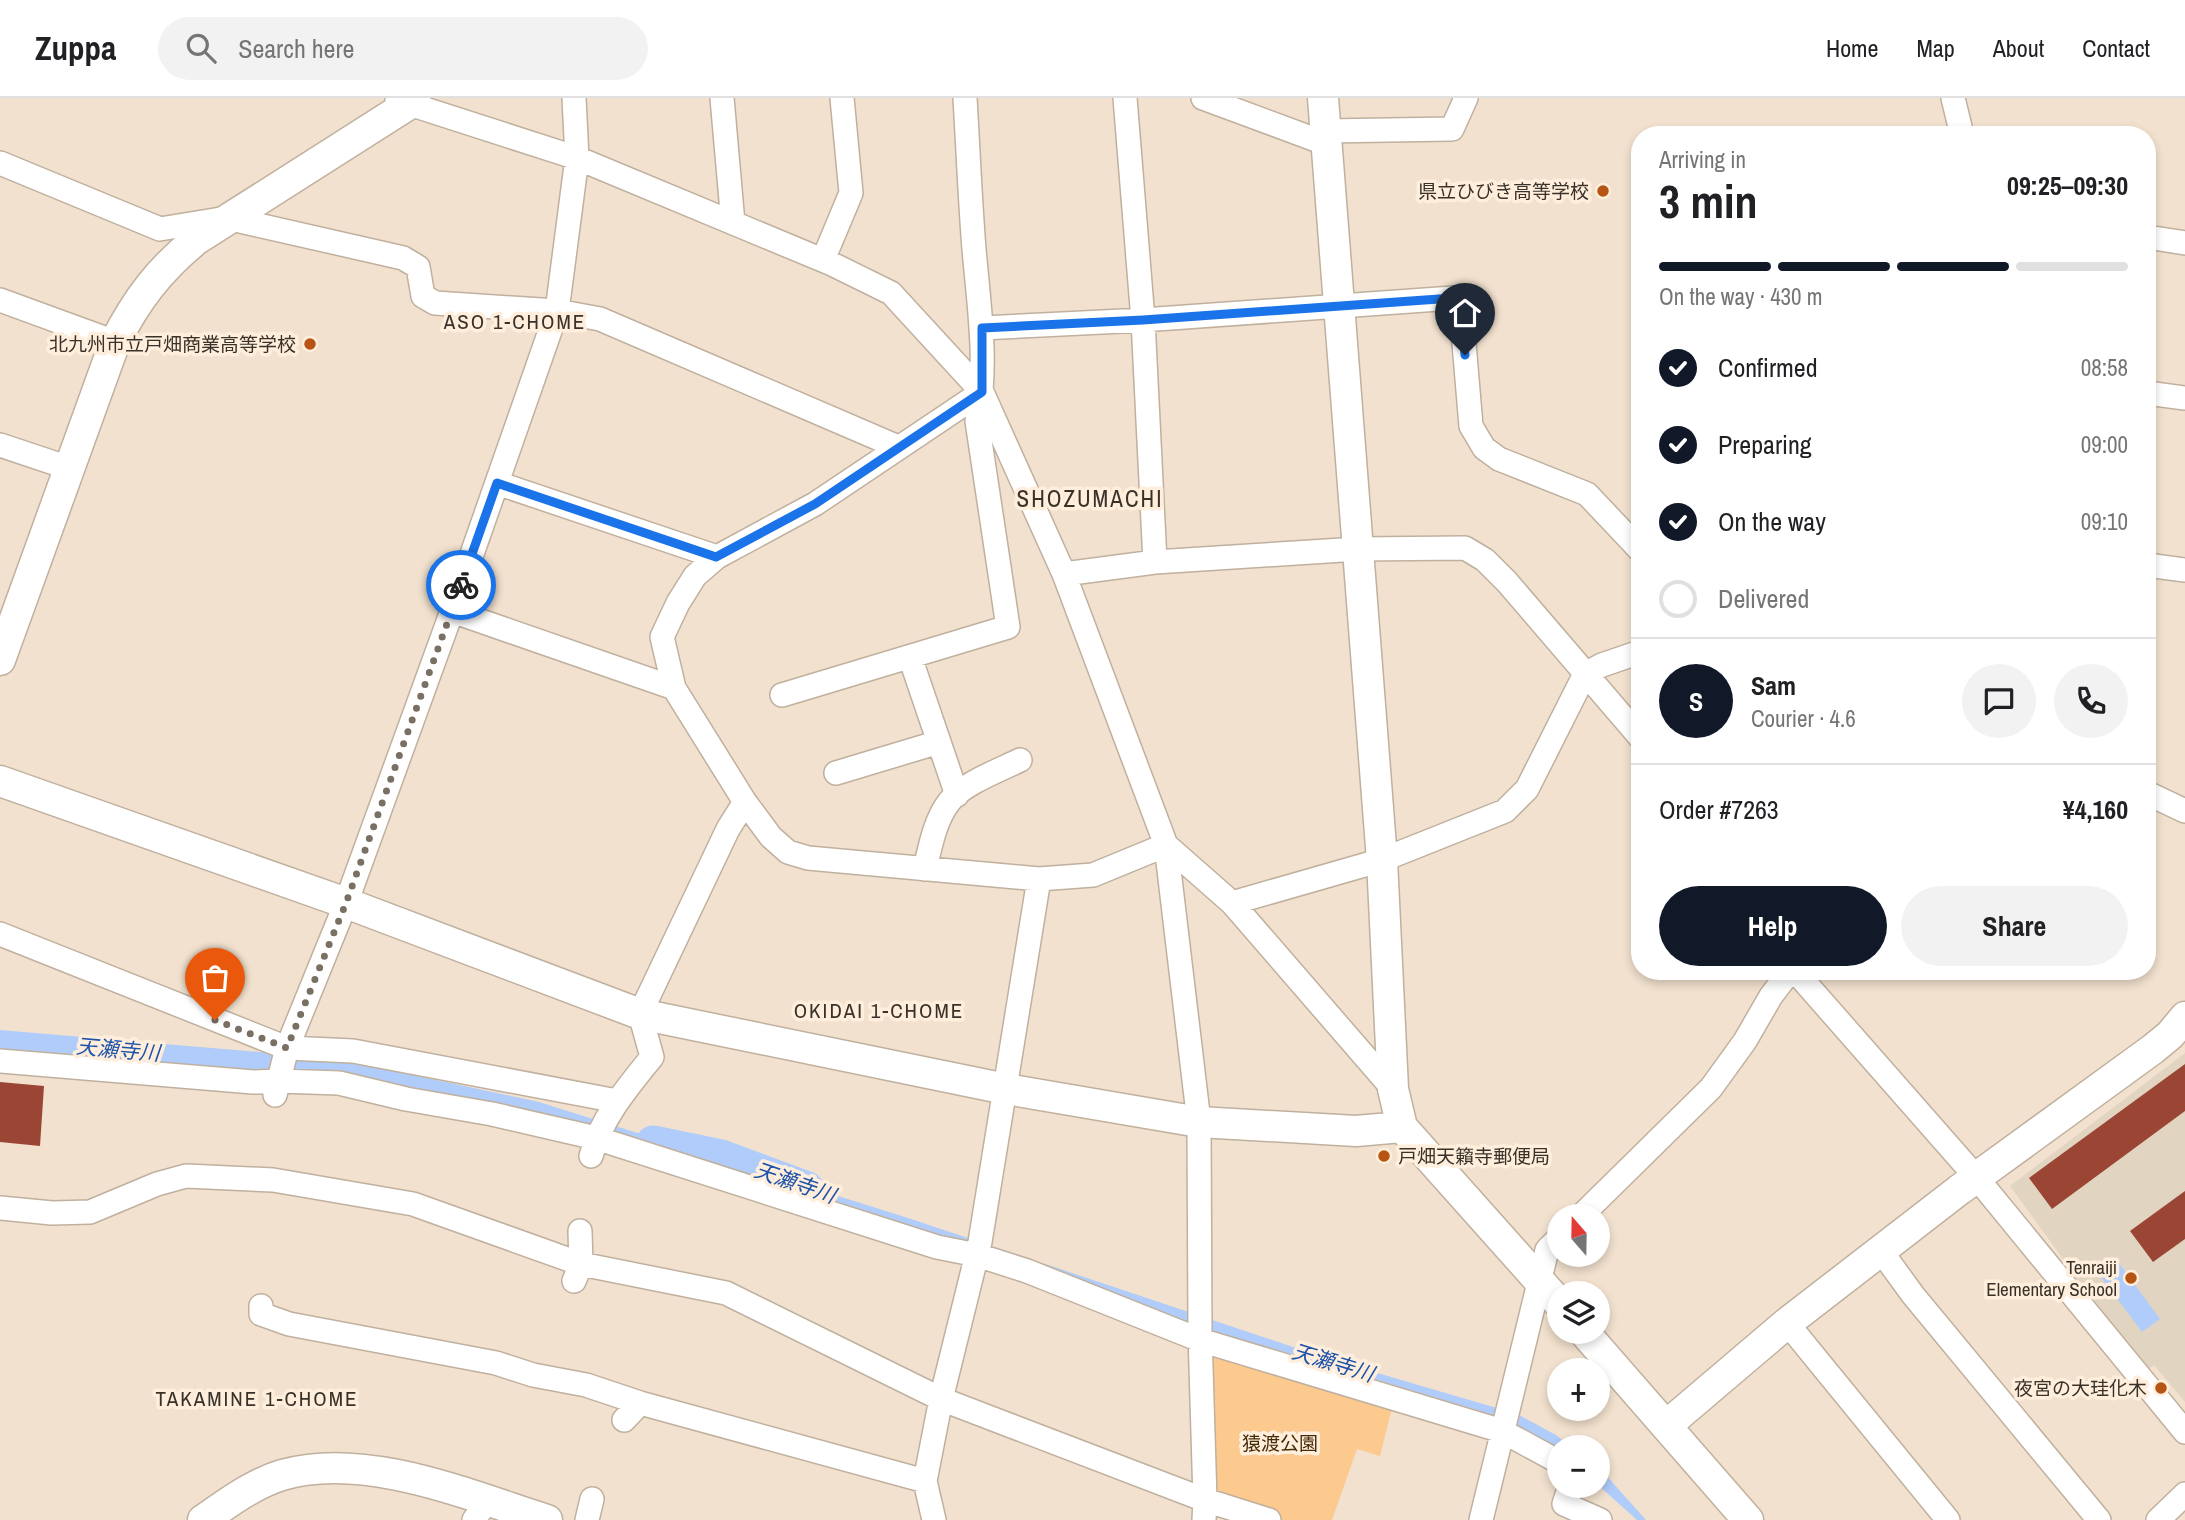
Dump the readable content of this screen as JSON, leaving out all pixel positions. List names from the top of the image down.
{
  "districts": [
    "ASO 1-CHOME",
    "SHOZUMACHI",
    "OKIDAI 1-CHOME",
    "TAKAMINE 1-CHOME"
  ],
  "water": ["天瀬寺川"],
  "parks": ["猿渡公園"],
  "places": [
    "県立ひびき高等学校",
    "北九州市立戸畑商業高等学校",
    "戸畑天籟寺郵便局",
    "Tenraiji Elementary School",
    "夜宮の大珪化木"
  ],
  "north": "top",
  "page": {
    "header": "Zuppa",
    "search": "Search here",
    "nav": [
      "Home",
      "Map",
      "About",
      "Contact"
    ],
    "heading": ["3 min", "Arriving in", "09:25–09:30"],
    "panel": [
      "Sam",
      "Courier · 4.6",
      "Order #7263",
      "¥4,160"
    ],
    "bar": "On the way · 430 m",
    "list": [
      ["Confirmed", "08:58"],
      ["Preparing", "09:00"],
      ["On the way", "09:10"],
      "Delivered"
    ],
    "round": "S",
    "buttons": ["Help", "Share"],
    "map_buttons": ["+", "−"]
  }
}
